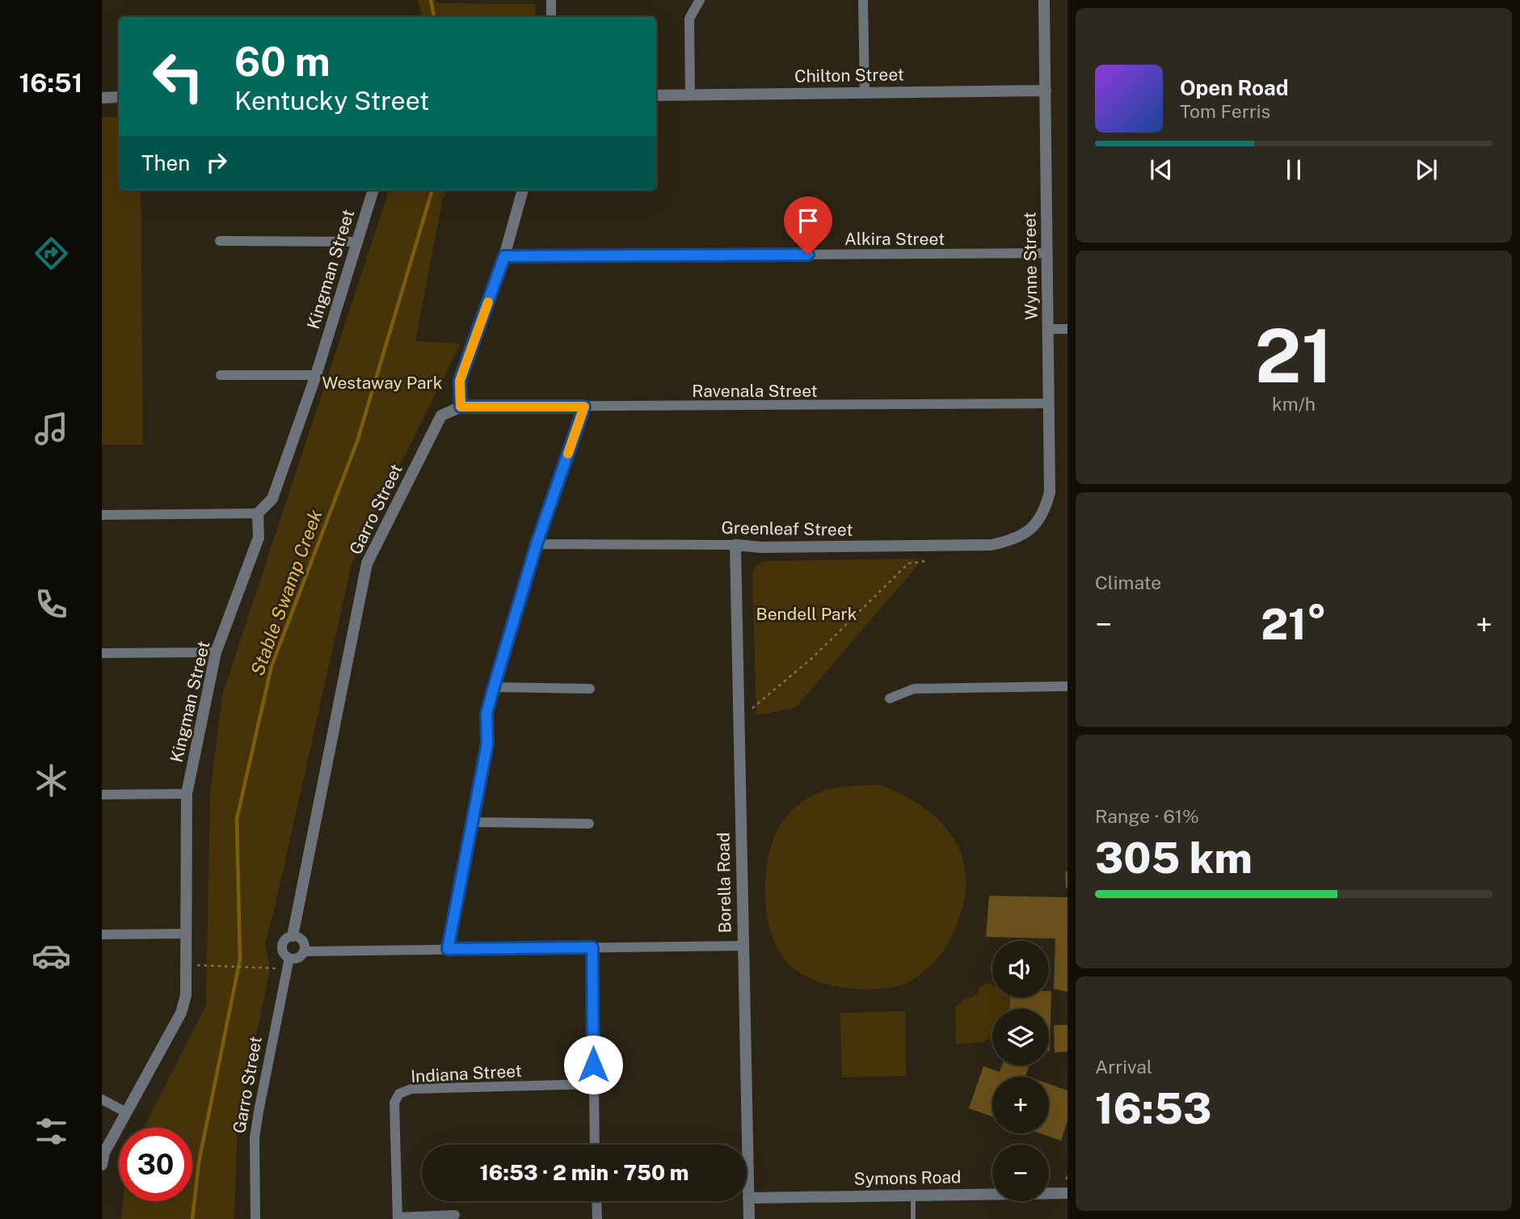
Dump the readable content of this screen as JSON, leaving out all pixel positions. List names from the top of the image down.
{
  "streets": {
    "street": [
      "Chilton Street",
      "Alkira Street",
      "Wynne Street",
      "Kingman Street",
      "Ravenala Street",
      "Garro Street",
      "Greenleaf Street",
      "Borella Road",
      "Indiana Street",
      "Symons Road"
    ]
  },
  "crossings": [
    ["Chilton Street", "Wynne Street"],
    ["Alkira Street", "Wynne Street"],
    ["Wynne Street", "Ravenala Street"],
    ["Wynne Street", "Greenleaf Street"],
    ["Ravenala Street", "Garro Street"],
    ["Greenleaf Street", "Borella Road"],
    ["Borella Road", "Symons Road"]
  ],
  "water": ["Stable Swamp Creek"],
  "parks": ["Westaway Park", "Bendell Park"],
  "page": {
    "tabs": "16:51",
    "turn": ["60 m", "Kentucky Street"],
    "song": ["Open Road", "Tom Ferris"],
    "then": "Then",
    "tile": [
      ["21", "km/h"],
      "Climate",
      ["Range · 61%", "305 km"],
      ["Arrival", "16:53"]
    ],
    "heat": ["−", "21°", "+"],
    "map_buttons": ["+", "−"],
    "limit": "30",
    "trip": "16:53 · 2 min · 750 m"
  }
}
